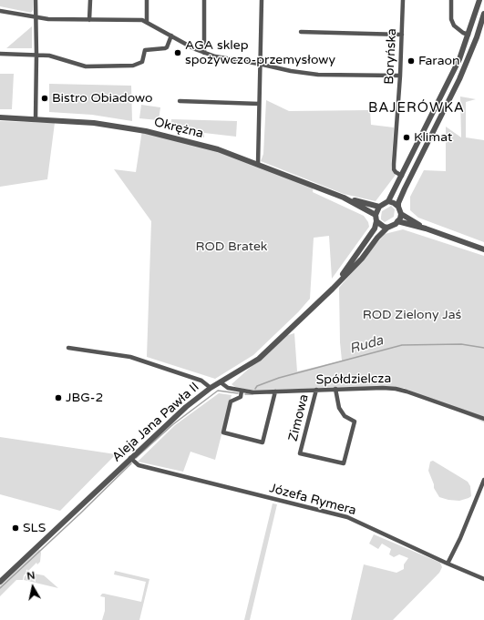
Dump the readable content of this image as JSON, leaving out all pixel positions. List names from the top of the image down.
{
  "streets": {
    "street": [
      "Boryńska",
      "Okrężna",
      "Spółdzielcza",
      "Zimowa",
      "Aleja Jana Pawła II",
      "Józefa Rymera"
    ]
  },
  "crossings": [
    ["Okrężna", "Aleja Jana Pawła II"],
    ["Spółdzielcza", "Zimowa"],
    ["Spółdzielcza", "Aleja Jana Pawła II"],
    ["Aleja Jana Pawła II", "Józefa Rymera"]
  ],
  "districts": ["BAJERÓWKA"],
  "water": ["Ruda"],
  "parks": ["ROD Bratek", "ROD Zielony Jaś"],
  "places": [
    "AGA sklep spożywczo-przemysłowy",
    "Faraon",
    "Bistro Obiadowo",
    "Klimat",
    "JBG-2",
    "SLS"
  ],
  "north": "top"
}
